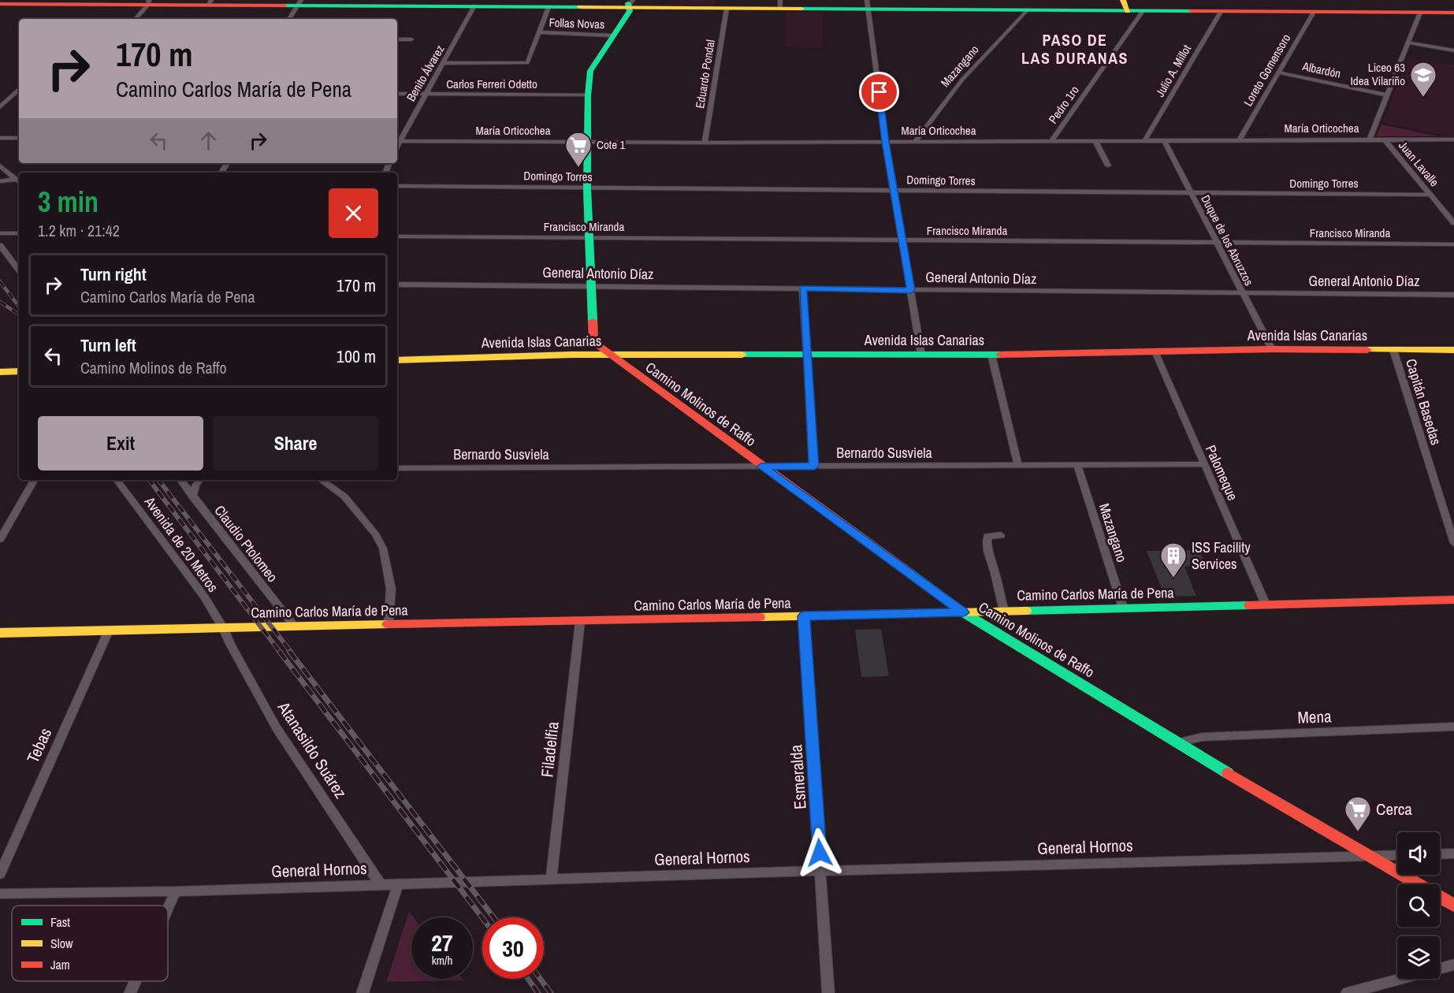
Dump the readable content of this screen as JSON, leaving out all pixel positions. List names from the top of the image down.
{
  "streets": {
    "street": [
      "Follas Novas",
      "Mazangano",
      "Loreto Gomensoro",
      "Albardón",
      "Julio A. Millot",
      "Benito Álvarez",
      "Eduardo Pondal",
      "Carlos Ferreri Odetto",
      "Pedro 1ro",
      "María Orticochea",
      "Juan Lavalle",
      "Domingo Torres",
      "Francisco Miranda",
      "Duque de los Abruzzos",
      "General Antonio Díaz",
      "Avenida Islas Canarias",
      "Capitán Basedas",
      "Camino Molinos de Raffo",
      "Bernardo Susviela",
      "Palomeque",
      "Claudio Ptolomeo",
      "Avenida de 20 Metros",
      "Camino Carlos María de Pena",
      "Mena",
      "Tebas",
      "Filadelfia",
      "Atanasildo Suárez",
      "Esmeralda",
      "General Hornos"
    ]
  },
  "crossings": [
    ["Follas Novas", "Camino Molinos de Raffo"],
    ["Mazangano", "María Orticochea"],
    ["Mazangano", "Bernardo Susviela"],
    ["Mazangano", "Camino Carlos María de Pena"],
    ["Loreto Gomensoro", "Albardón"],
    ["Loreto Gomensoro", "María Orticochea"],
    ["Julio A. Millot", "María Orticochea"],
    ["Benito Álvarez", "Carlos Ferreri Odetto"],
    ["Benito Álvarez", "María Orticochea"],
    ["Eduardo Pondal", "María Orticochea"],
    ["Carlos Ferreri Odetto", "Camino Molinos de Raffo"],
    ["Pedro 1ro", "María Orticochea"],
    ["María Orticochea", "Juan Lavalle"],
    ["María Orticochea", "Duque de los Abruzzos"],
    ["María Orticochea", "Camino Molinos de Raffo"],
    ["Juan Lavalle", "Domingo Torres"],
    ["Domingo Torres", "Duque de los Abruzzos"],
    ["Domingo Torres", "Camino Molinos de Raffo"],
    ["Francisco Miranda", "Duque de los Abruzzos"],
    ["Francisco Miranda", "Camino Molinos de Raffo"],
    ["Duque de los Abruzzos", "General Antonio Díaz"],
    ["Duque de los Abruzzos", "Avenida Islas Canarias"],
    ["General Antonio Díaz", "Camino Molinos de Raffo"],
    ["Avenida Islas Canarias", "Capitán Basedas"],
    ["Avenida Islas Canarias", "Camino Molinos de Raffo"],
    ["Avenida Islas Canarias", "Palomeque"],
    ["Camino Molinos de Raffo", "Bernardo Susviela"],
    ["Camino Molinos de Raffo", "Camino Carlos María de Pena"],
    ["Camino Molinos de Raffo", "Mena"],
    ["Camino Molinos de Raffo", "General Hornos"],
    ["Bernardo Susviela", "Palomeque"],
    ["Palomeque", "Camino Carlos María de Pena"],
    ["Claudio Ptolomeo", "Camino Carlos María de Pena"],
    ["Avenida de 20 Metros", "Camino Carlos María de Pena"],
    ["Avenida de 20 Metros", "Atanasildo Suárez"],
    ["Camino Carlos María de Pena", "Tebas"],
    ["Camino Carlos María de Pena", "Filadelfia"],
    ["Camino Carlos María de Pena", "Atanasildo Suárez"],
    ["Camino Carlos María de Pena", "Esmeralda"],
    ["Filadelfia", "General Hornos"],
    ["Atanasildo Suárez", "General Hornos"],
    ["Esmeralda", "General Hornos"]
  ],
  "districts": ["PASO DE LAS DURANAS"],
  "places": {
    "school or university": ["Liceo 63 Idea Vilariño"],
    "supermarket": ["Cote 1", "Cerca"],
    "building": ["ISS Facility Services"]
  },
  "legend": ["Fast", "Slow", "Jam"],
  "page": {
    "turn": ["170 m", "Camino Carlos María de Pena"],
    "heading": ["3 min", "1.2 km · 21:42"],
    "list": [
      {
        "name": "Turn right",
        "note": "Camino Carlos María de Pena",
        "value": "170 m"
      },
      {
        "name": "Turn left",
        "note": "Camino Molinos de Raffo",
        "value": "100 m"
      }
    ],
    "buttons": ["Exit", "Share"],
    "speed": "27 km/h",
    "limit": "30"
  }
}
